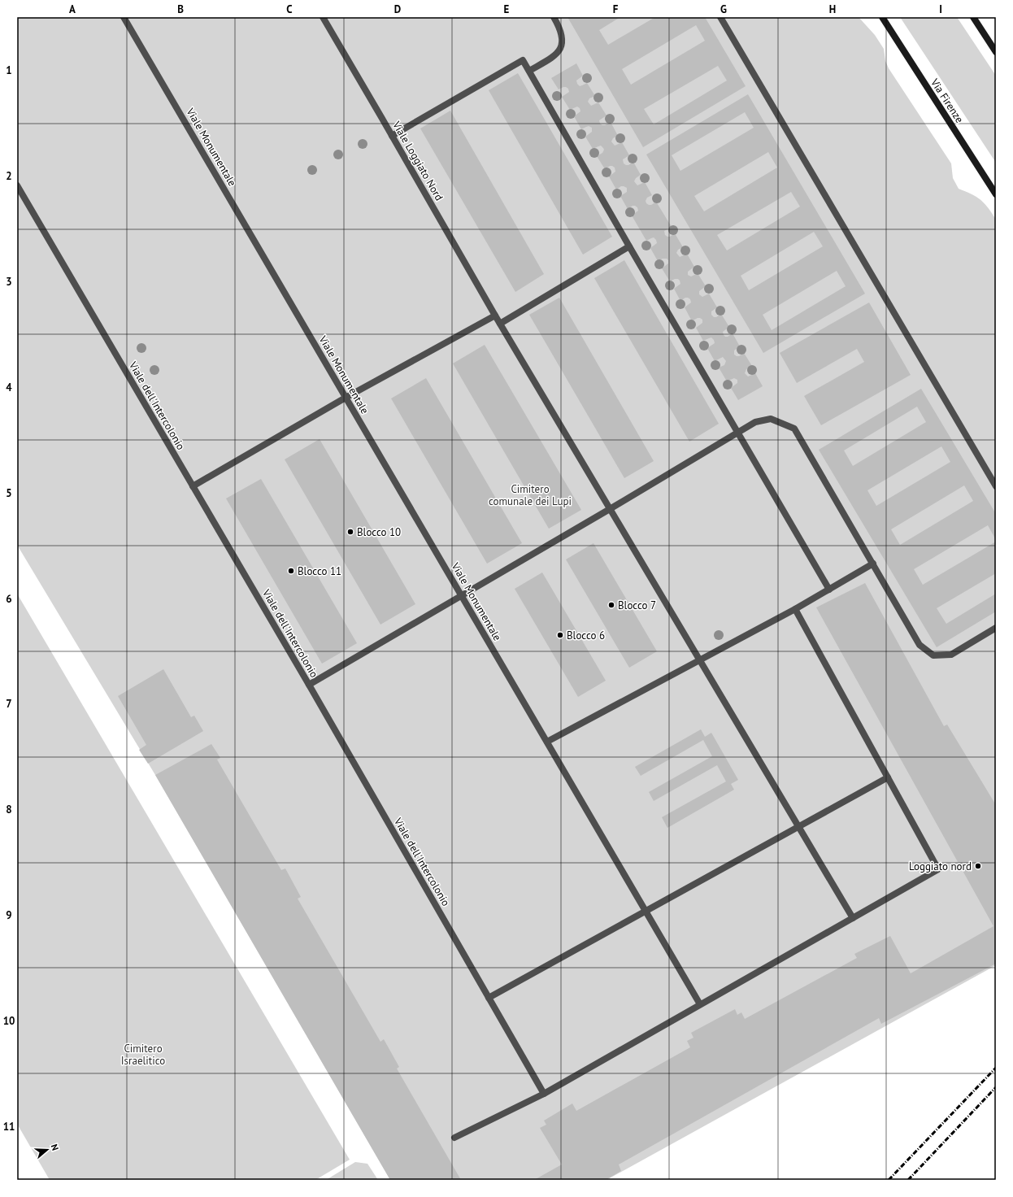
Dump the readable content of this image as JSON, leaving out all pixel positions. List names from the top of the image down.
{
  "streets": {
    "main road": ["Via Firenze"],
    "lane": ["Viale Monumentale", "Viale Loggiato Nord", "Viale dell'Intercolonio"]
  },
  "parks": ["Cimitero comunale dei Lupi", "Cimitero Israelitico"],
  "places": [
    "Blocco 10",
    "Blocco 11",
    "Blocco 7",
    "Blocco 6",
    "Loggiato nord"
  ],
  "north": "right",
  "grid": {
    "columns": [
      "A",
      "B",
      "C",
      "D",
      "E",
      "F",
      "G",
      "H",
      "I"
    ],
    "rows": [
      "1",
      "2",
      "3",
      "4",
      "5",
      "6",
      "7",
      "8",
      "9",
      "10",
      "11"
    ]
  }
}
